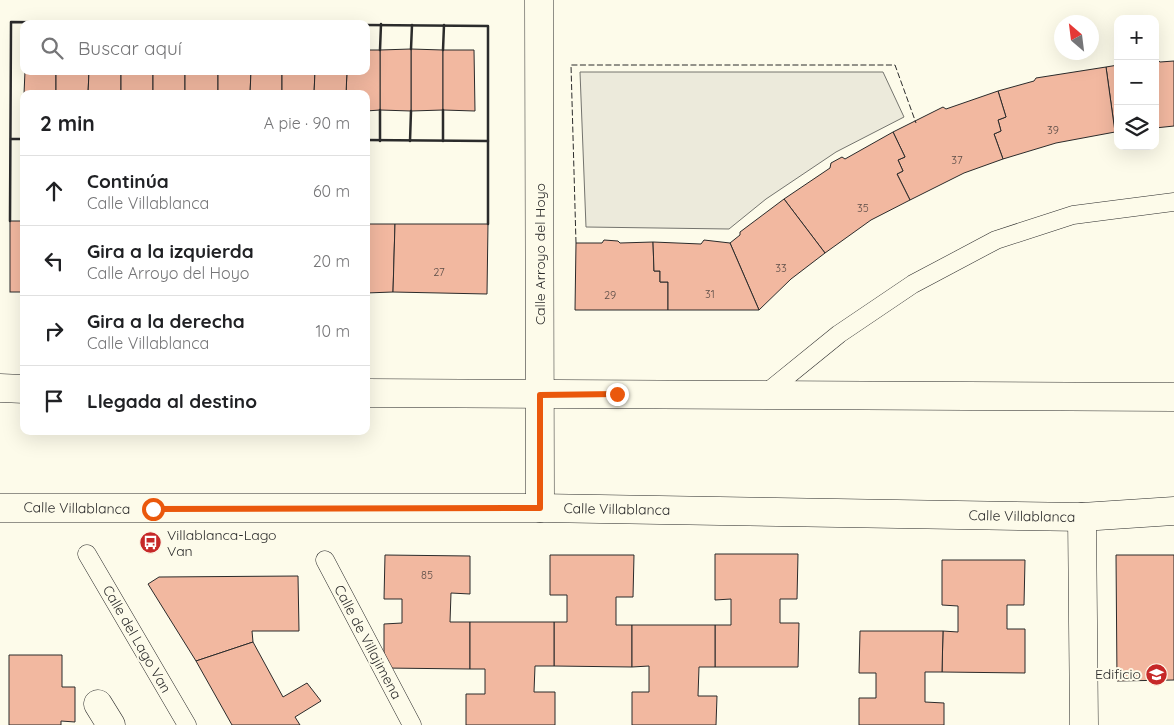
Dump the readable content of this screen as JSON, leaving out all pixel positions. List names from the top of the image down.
{
  "streets": {
    "main road": ["Calle Arroyo del Hoyo", "Calle Villablanca"],
    "lane": ["Calle del Lago Van", "Calle de Villajimena"]
  },
  "crossings": [
    ["Calle Arroyo del Hoyo", "Calle Villablanca"]
  ],
  "places": {
    "bus stop": ["Villablanca-Lago Van"],
    "school or university": ["Edificio"]
  },
  "house_numbers": [
    "39",
    "37",
    "35",
    "33",
    "27",
    "31",
    "29",
    "85"
  ],
  "north": "top left",
  "page": {
    "map_buttons": ["+", "−"],
    "search": "Buscar aquí",
    "heading": ["2 min", "A pie · 90 m"],
    "list": [
      ["Continúa", "Calle Villablanca", "60 m"],
      ["Gira a la izquierda", "Calle Arroyo del Hoyo", "20 m"],
      ["Gira a la derecha", "Calle Villablanca", "10 m"],
      "Llegada al destino"
    ]
  }
}
